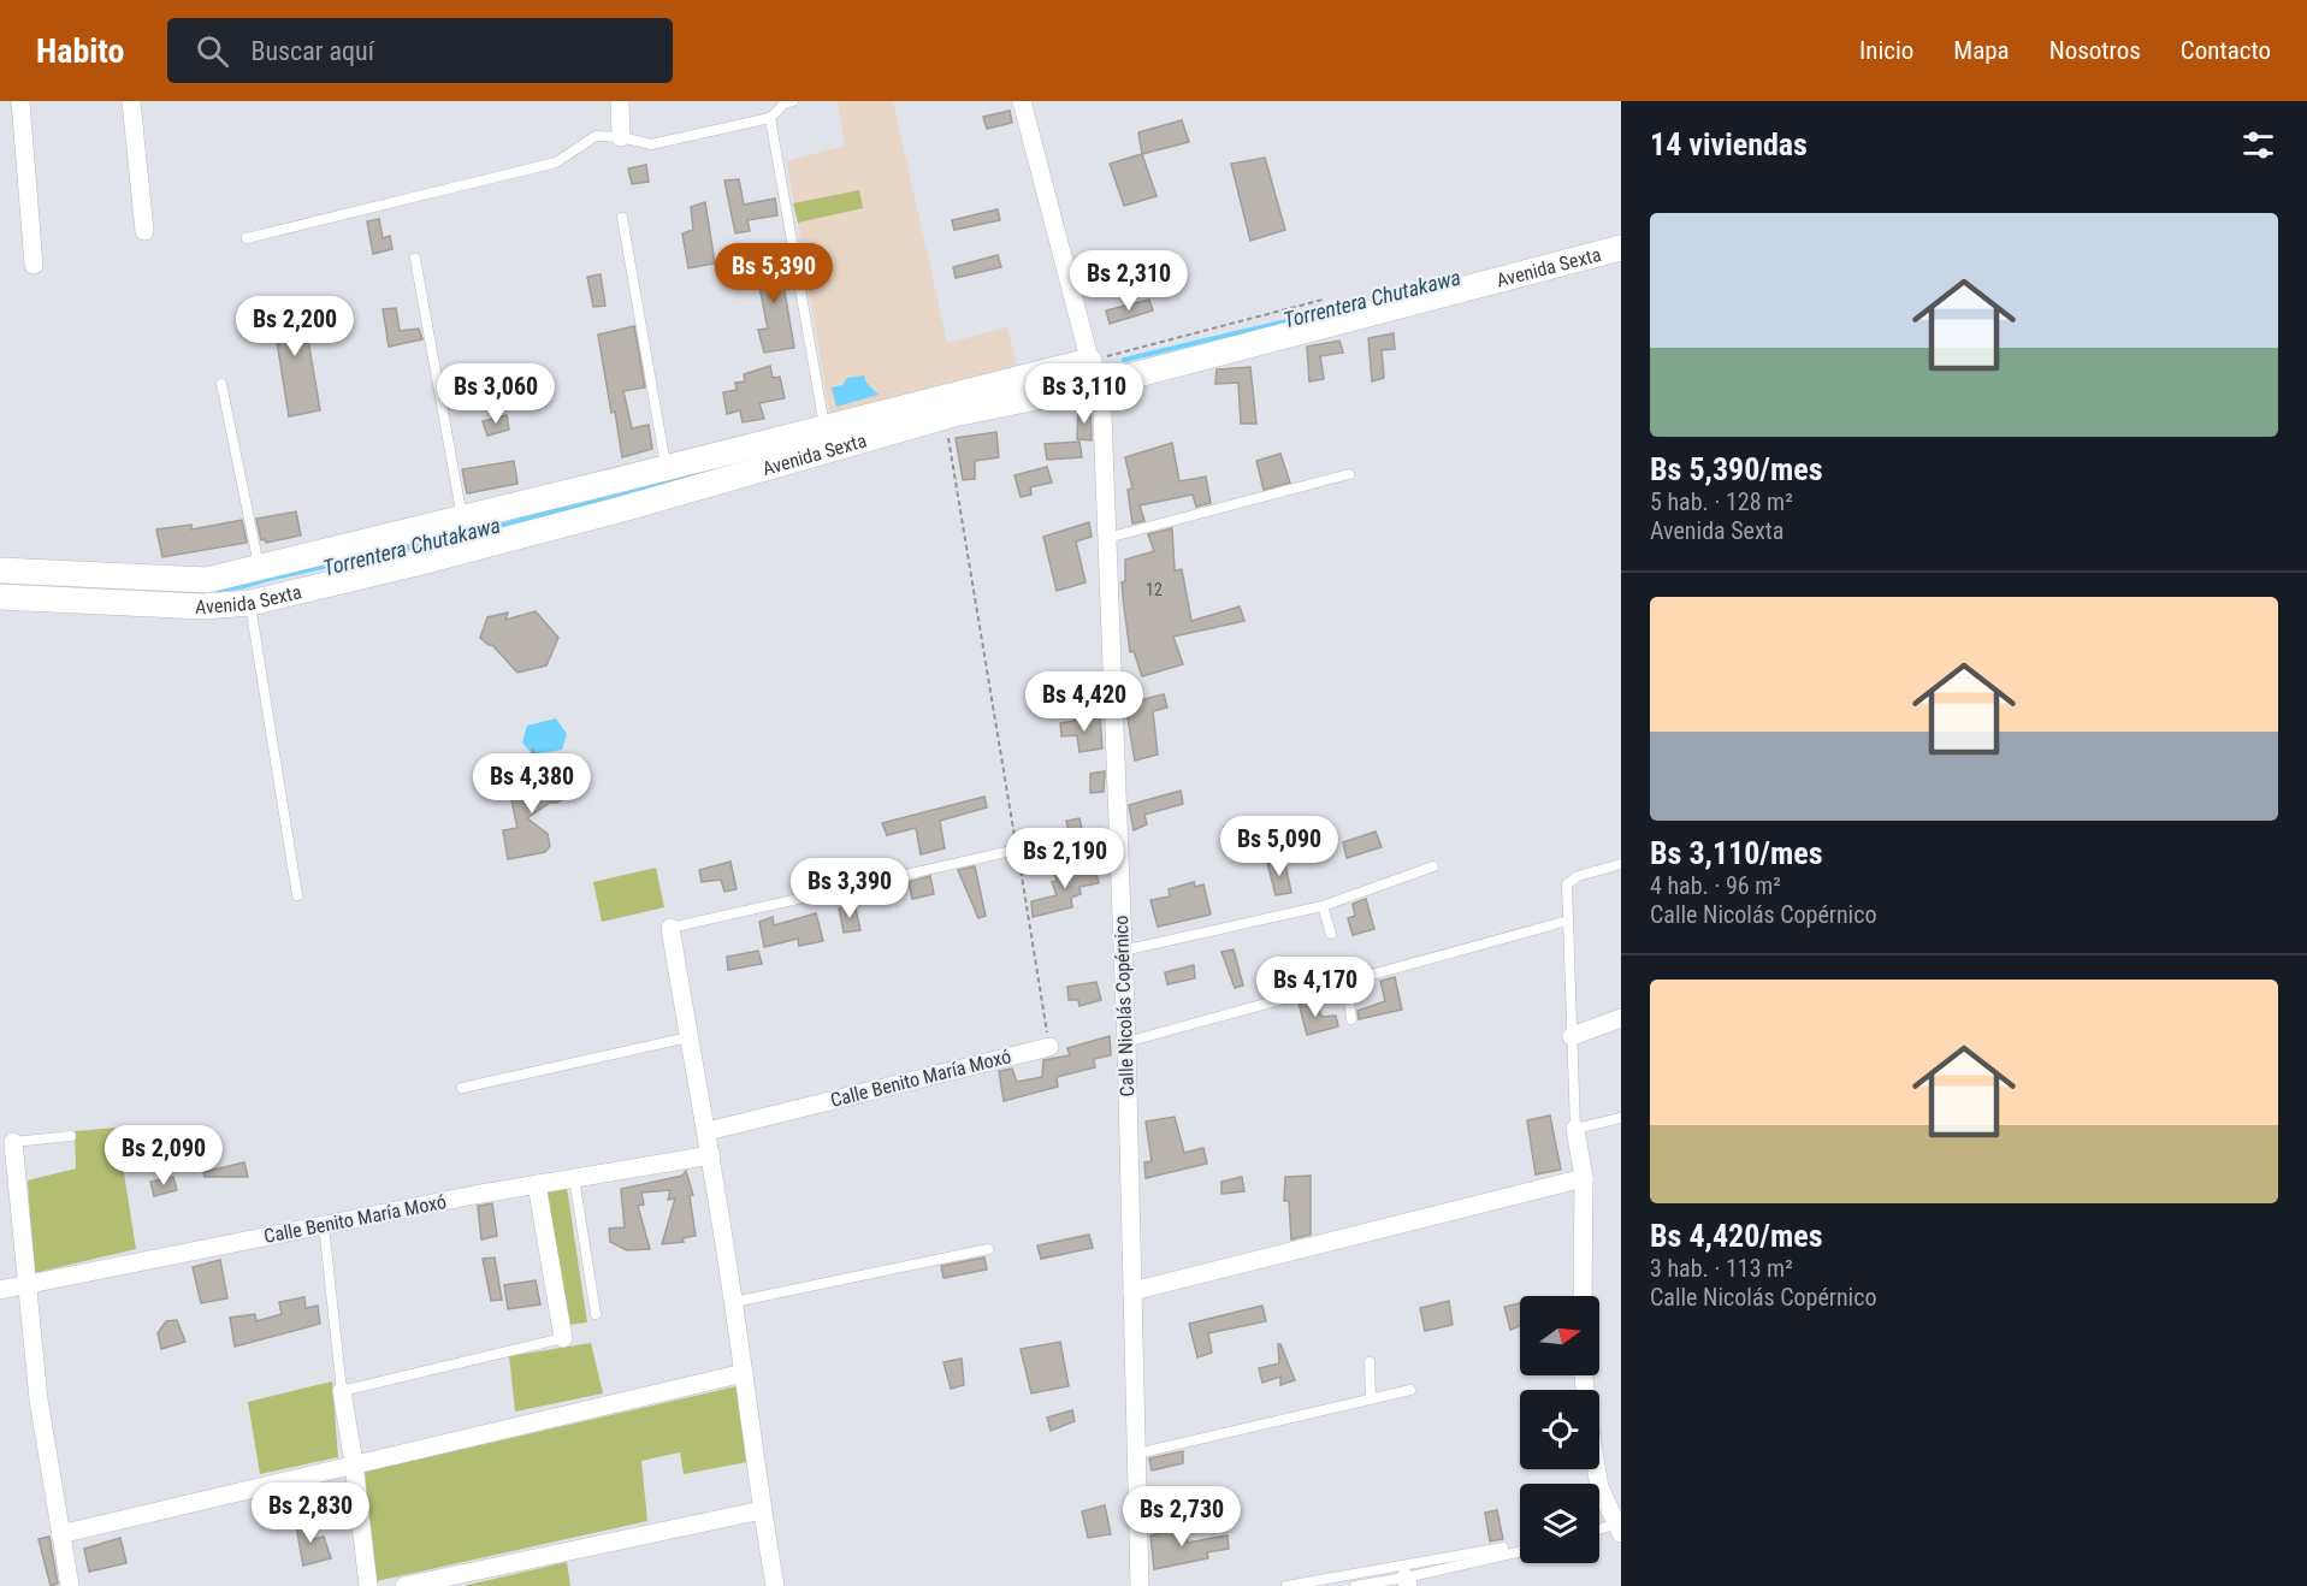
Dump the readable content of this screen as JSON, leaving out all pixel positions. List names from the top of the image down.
{
  "streets": {
    "street": ["Avenida Sexta", "Calle Nicolás Copérnico", "Calle Benito María Moxó"]
  },
  "crossings": [
    ["Avenida Sexta", "Calle Nicolás Copérnico"]
  ],
  "water": ["Torrentera Chutakawa"],
  "house_numbers": ["12"],
  "north": "right",
  "page": {
    "header": "Habito",
    "search": "Buscar aquí",
    "nav": [
      "Inicio",
      "Mapa",
      "Nosotros",
      "Contacto"
    ],
    "heading": "14 viviendas",
    "list": [
      {
        "name": "Bs 5,390/mes",
        "note": "5 hab. · 128 m² · Avenida Sexta"
      },
      {
        "name": "Bs 3,110/mes",
        "note": "4 hab. · 96 m² · Calle Nicolás Copérnico"
      },
      {
        "name": "Bs 4,420/mes",
        "note": "3 hab. · 113 m² · Calle Nicolás Copérnico"
      }
    ],
    "price": [
      "Bs 5,390",
      "Bs 2,310",
      "Bs 2,200",
      "Bs 3,060",
      "Bs 3,110",
      "Bs 4,420",
      "Bs 4,380",
      "Bs 5,090",
      "Bs 2,190",
      "Bs 3,390",
      "Bs 4,170",
      "Bs 2,090",
      "Bs 2,830",
      "Bs 2,730"
    ]
  }
}
